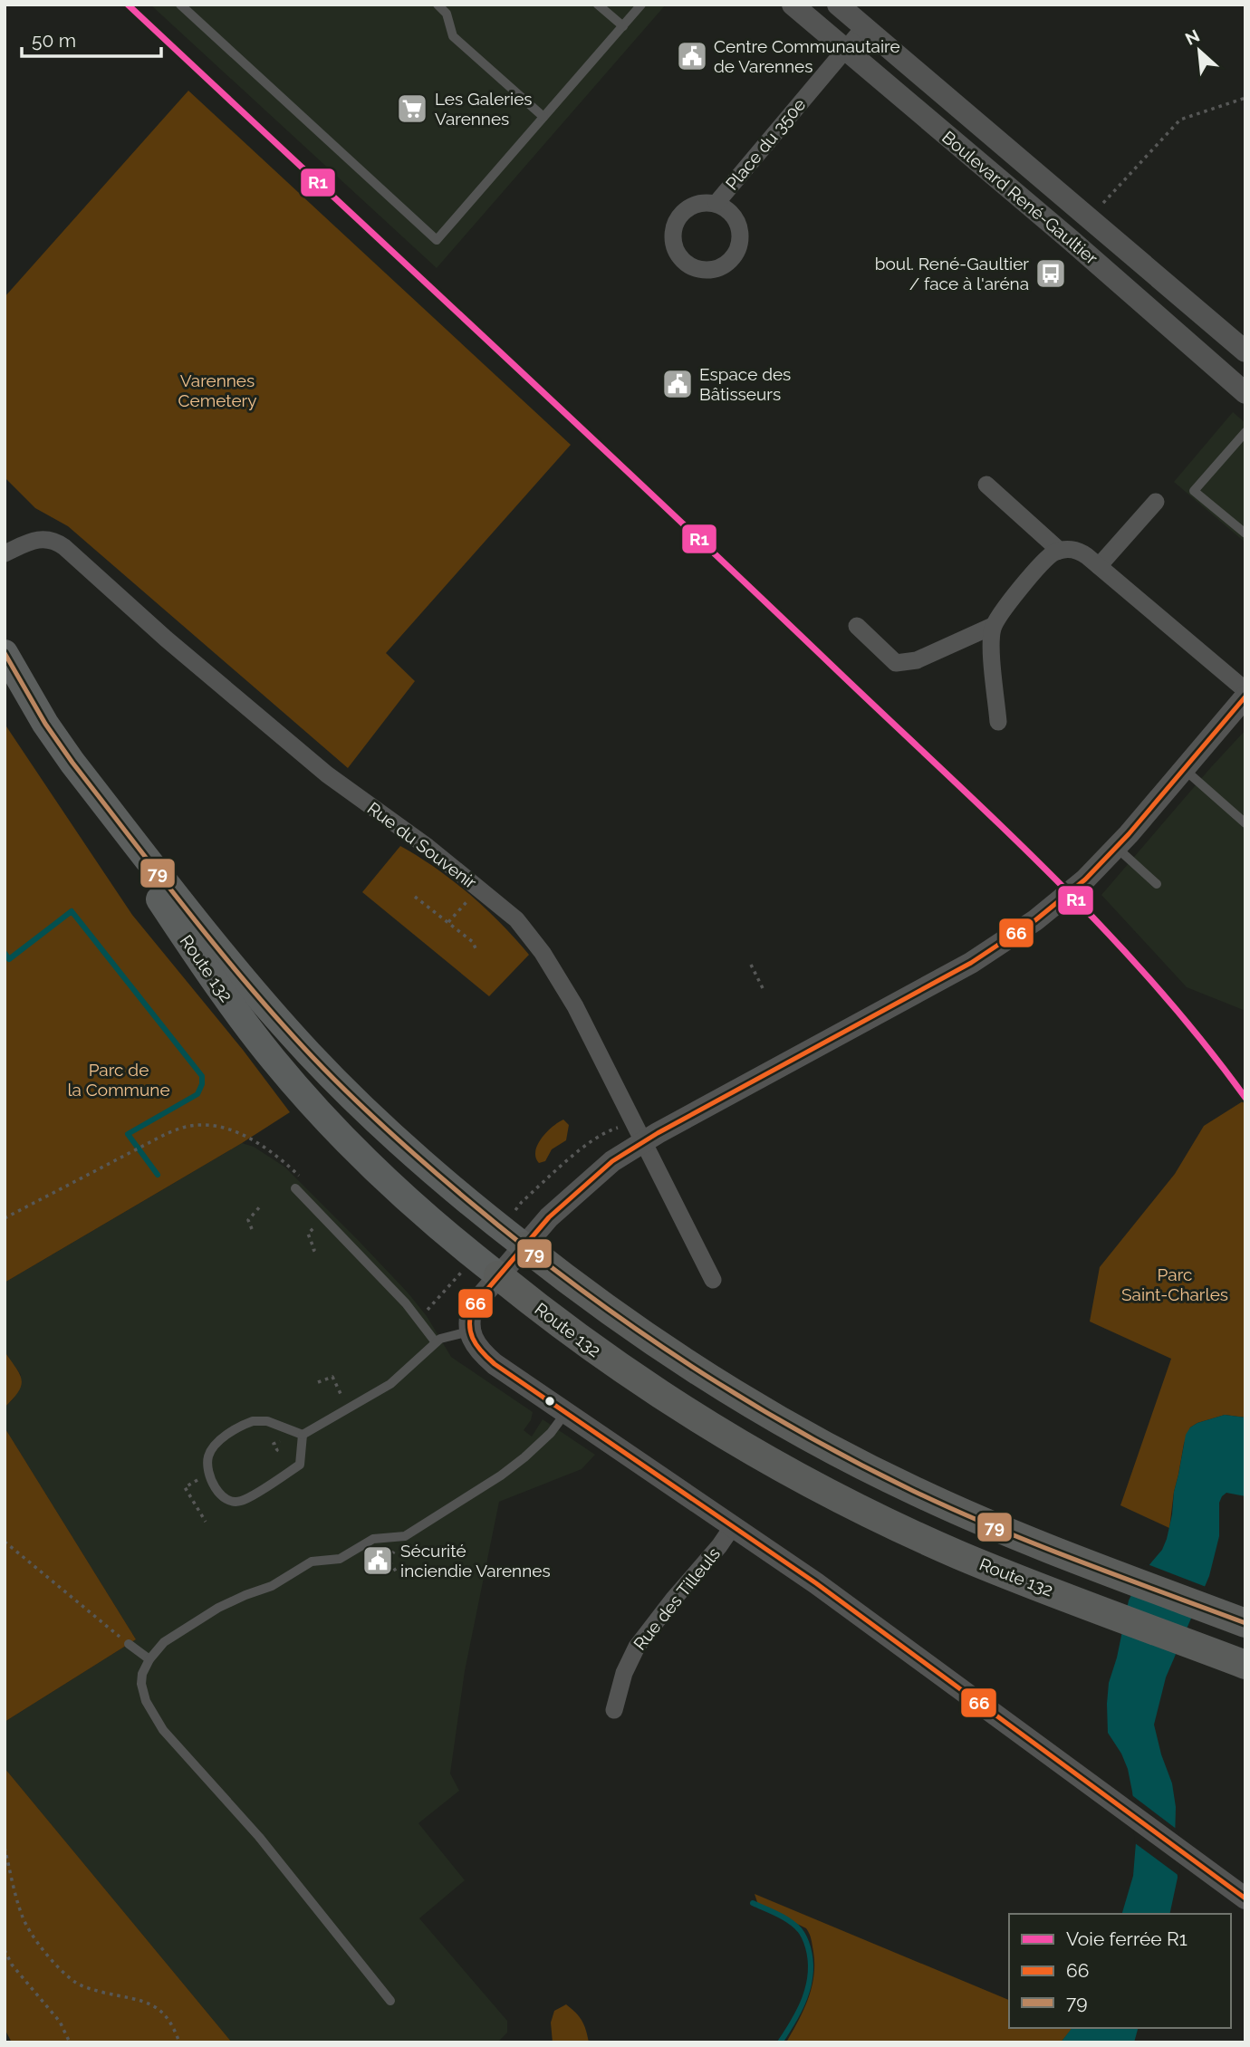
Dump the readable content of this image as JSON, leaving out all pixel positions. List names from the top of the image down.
{
  "streets": {
    "highway": ["Route 132"],
    "street": [
      "Place du 350e",
      "Boulevard René-Gaultier",
      "Rue du Souvenir",
      "Rue des Tilleuls"
    ]
  },
  "crossings": [
    ["Place du 350e", "Boulevard René-Gaultier"]
  ],
  "parks": ["Varennes Cemetery", "Parc de la Commune", "Parc Saint-Charles"],
  "places": {
    "public building": ["Centre Communautaire de Varennes", "Espace des Bâtisseurs", "Sécurité inciendie Varennes"],
    "supermarket": ["Les Galeries Varennes"],
    "bus stop": ["boul. René-Gaultier / face à l'aréna"]
  },
  "lines": ["rail line R1", "transit line 79", "transit line 66"],
  "legend": ["Voie ferrée R1", "66", "79"],
  "scale_bar": "50 m",
  "north": "top left"
}
